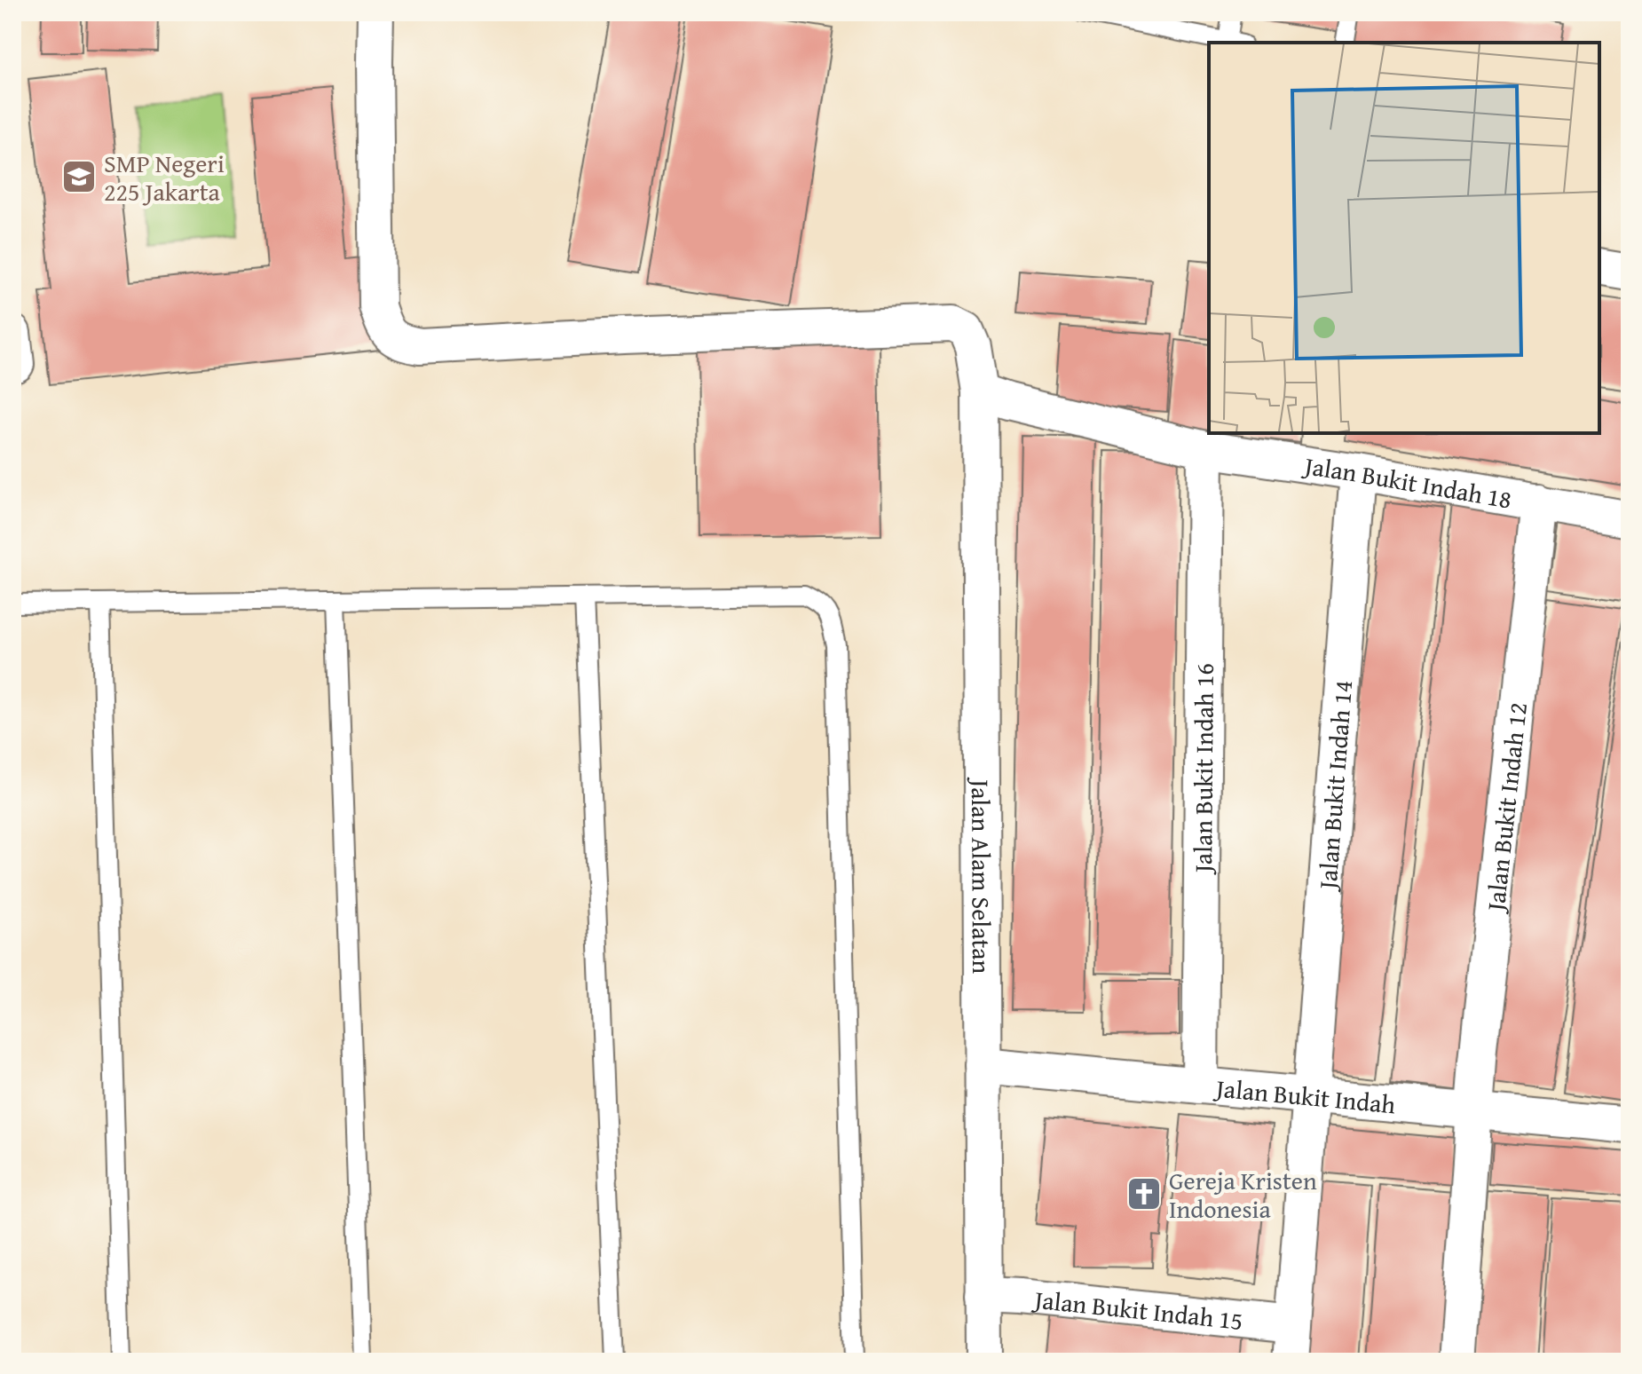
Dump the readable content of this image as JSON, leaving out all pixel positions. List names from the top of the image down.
{
  "streets": {
    "street": [
      "Jalan Bukit Indah 18",
      "Jalan Bukit Indah 16",
      "Jalan Bukit Indah 14",
      "Jalan Bukit Indah 12",
      "Jalan Alam Selatan",
      "Jalan Bukit Indah",
      "Jalan Bukit Indah 15"
    ]
  },
  "crossings": [
    ["Jalan Bukit Indah 18", "Jalan Bukit Indah 16"],
    ["Jalan Bukit Indah 18", "Jalan Bukit Indah 14"],
    ["Jalan Bukit Indah 18", "Jalan Bukit Indah 12"],
    ["Jalan Bukit Indah 18", "Jalan Alam Selatan"],
    ["Jalan Bukit Indah 16", "Jalan Bukit Indah"],
    ["Jalan Bukit Indah 14", "Jalan Bukit Indah"],
    ["Jalan Bukit Indah 14", "Jalan Bukit Indah 15"],
    ["Jalan Bukit Indah 12", "Jalan Bukit Indah"],
    ["Jalan Alam Selatan", "Jalan Bukit Indah"],
    ["Jalan Alam Selatan", "Jalan Bukit Indah 15"]
  ],
  "places": {
    "school or university": ["SMP Negeri 225 Jakarta"],
    "church": ["Gereja Kristen Indonesia"]
  }
}
